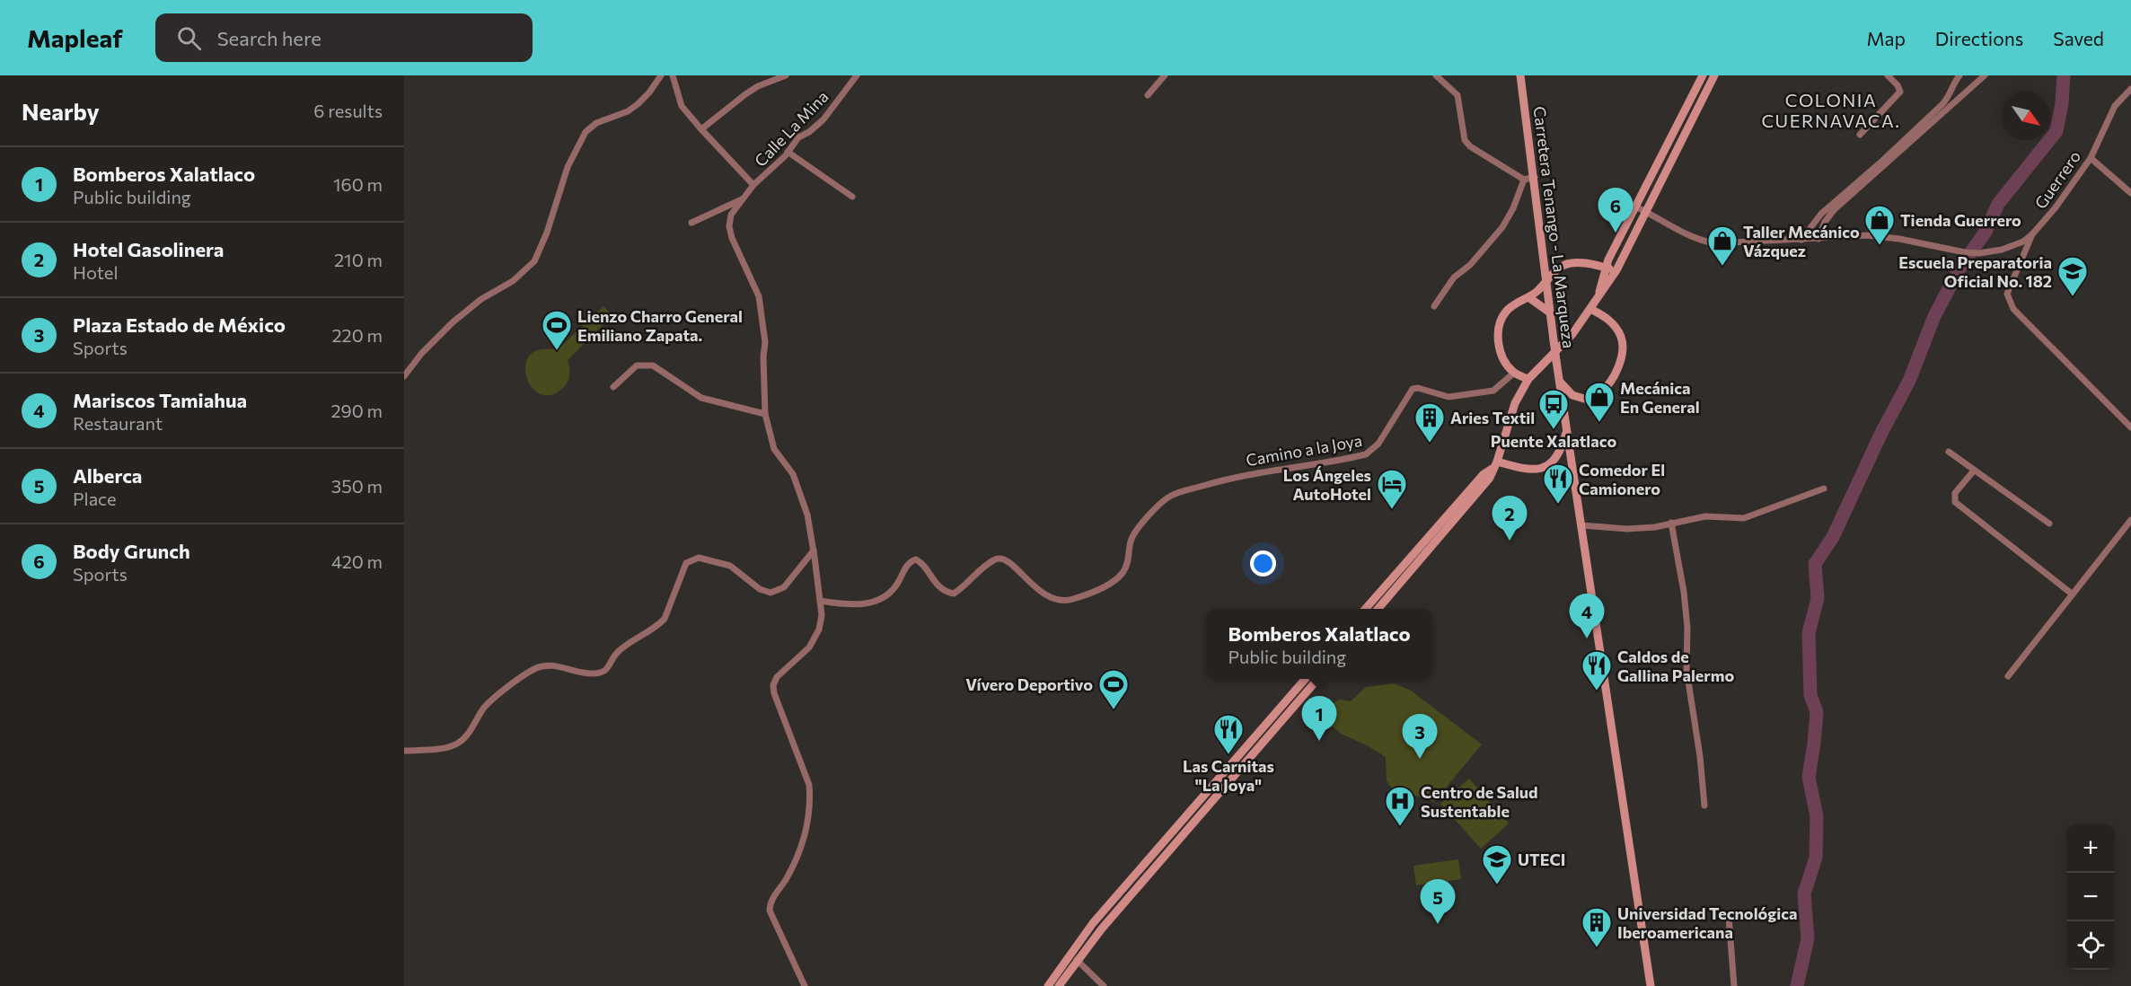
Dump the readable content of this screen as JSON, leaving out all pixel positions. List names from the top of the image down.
{
  "streets": {
    "main road": ["Carretera Tenango - La Marqueza"],
    "street": ["Calle La Mina", "Guerrero", "Camino a la Joya"]
  },
  "districts": ["COLONIA CUERNAVACA."],
  "places": {
    "shop": ["Tienda Guerrero", "Taller Mecánico Vázquez", "Mecánica En General"],
    "school or university": ["Escuela Preparatoria Oficial No. 182", "UTECI"],
    "sports": ["Lienzo Charro General Emiliano Zapata.", "Vívero Deportivo"],
    "bus stop": ["Puente Xalatlaco"],
    "building": ["Aries Textil", "Universidad Tecnológica Iberoamericana"],
    "restaurant": ["Comedor El Camionero", "Caldos de Gallina Palermo", "Las Carnitas \"La Joya\""],
    "hotel": ["Los Ángeles AutoHotel"],
    "hospital": ["Centro de Salud Sustentable"]
  },
  "north": "bottom right",
  "page": {
    "header": "Mapleaf",
    "search": "Search here",
    "nav": ["Map", "Directions", "Saved"],
    "heading": ["Nearby", "6 results"],
    "list": [
      {
        "mark": "1",
        "name": "Bomberos Xalatlaco",
        "note": "Public building",
        "value": "160 m"
      },
      {
        "mark": "2",
        "name": "Hotel Gasolinera",
        "note": "Hotel",
        "value": "210 m"
      },
      {
        "mark": "3",
        "name": "Plaza Estado de México",
        "note": "Sports",
        "value": "220 m"
      },
      {
        "mark": "4",
        "name": "Mariscos Tamiahua",
        "note": "Restaurant",
        "value": "290 m"
      },
      {
        "mark": "5",
        "name": "Alberca",
        "note": "Place",
        "value": "350 m"
      },
      {
        "mark": "6",
        "name": "Body Grunch",
        "note": "Sports",
        "value": "420 m"
      }
    ],
    "pins": [
      "6",
      "2",
      "4",
      "1",
      "3",
      "5"
    ],
    "popup": ["Bomberos Xalatlaco", "Public building"],
    "map_buttons": ["+", "−"]
  }
}
